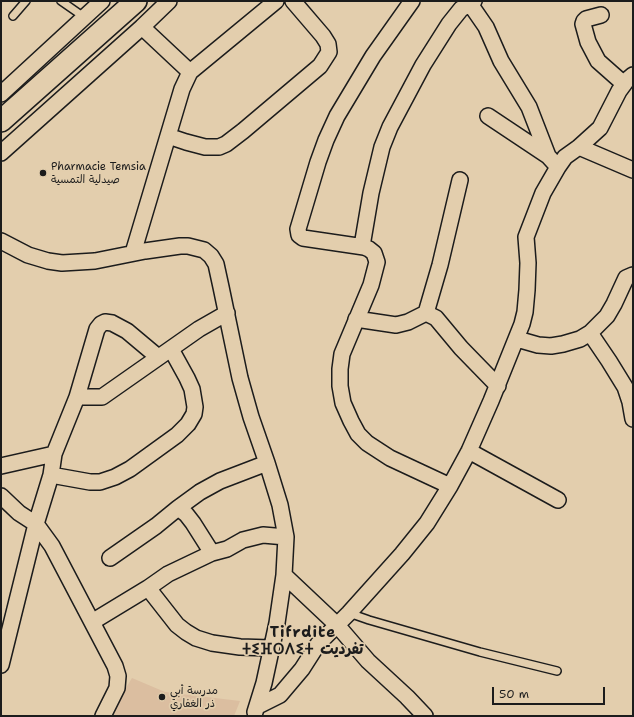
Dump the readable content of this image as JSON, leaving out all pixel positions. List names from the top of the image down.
{
  "districts": ["Tifrdite ⵜⵉⴼⵔⴷⵉⵜ تفرديت"],
  "places": ["Pharmacie Temsia صيدلية التمسية", "مدرسة أبي ذر الغفاري"],
  "scale_bar": "50 m"
}
